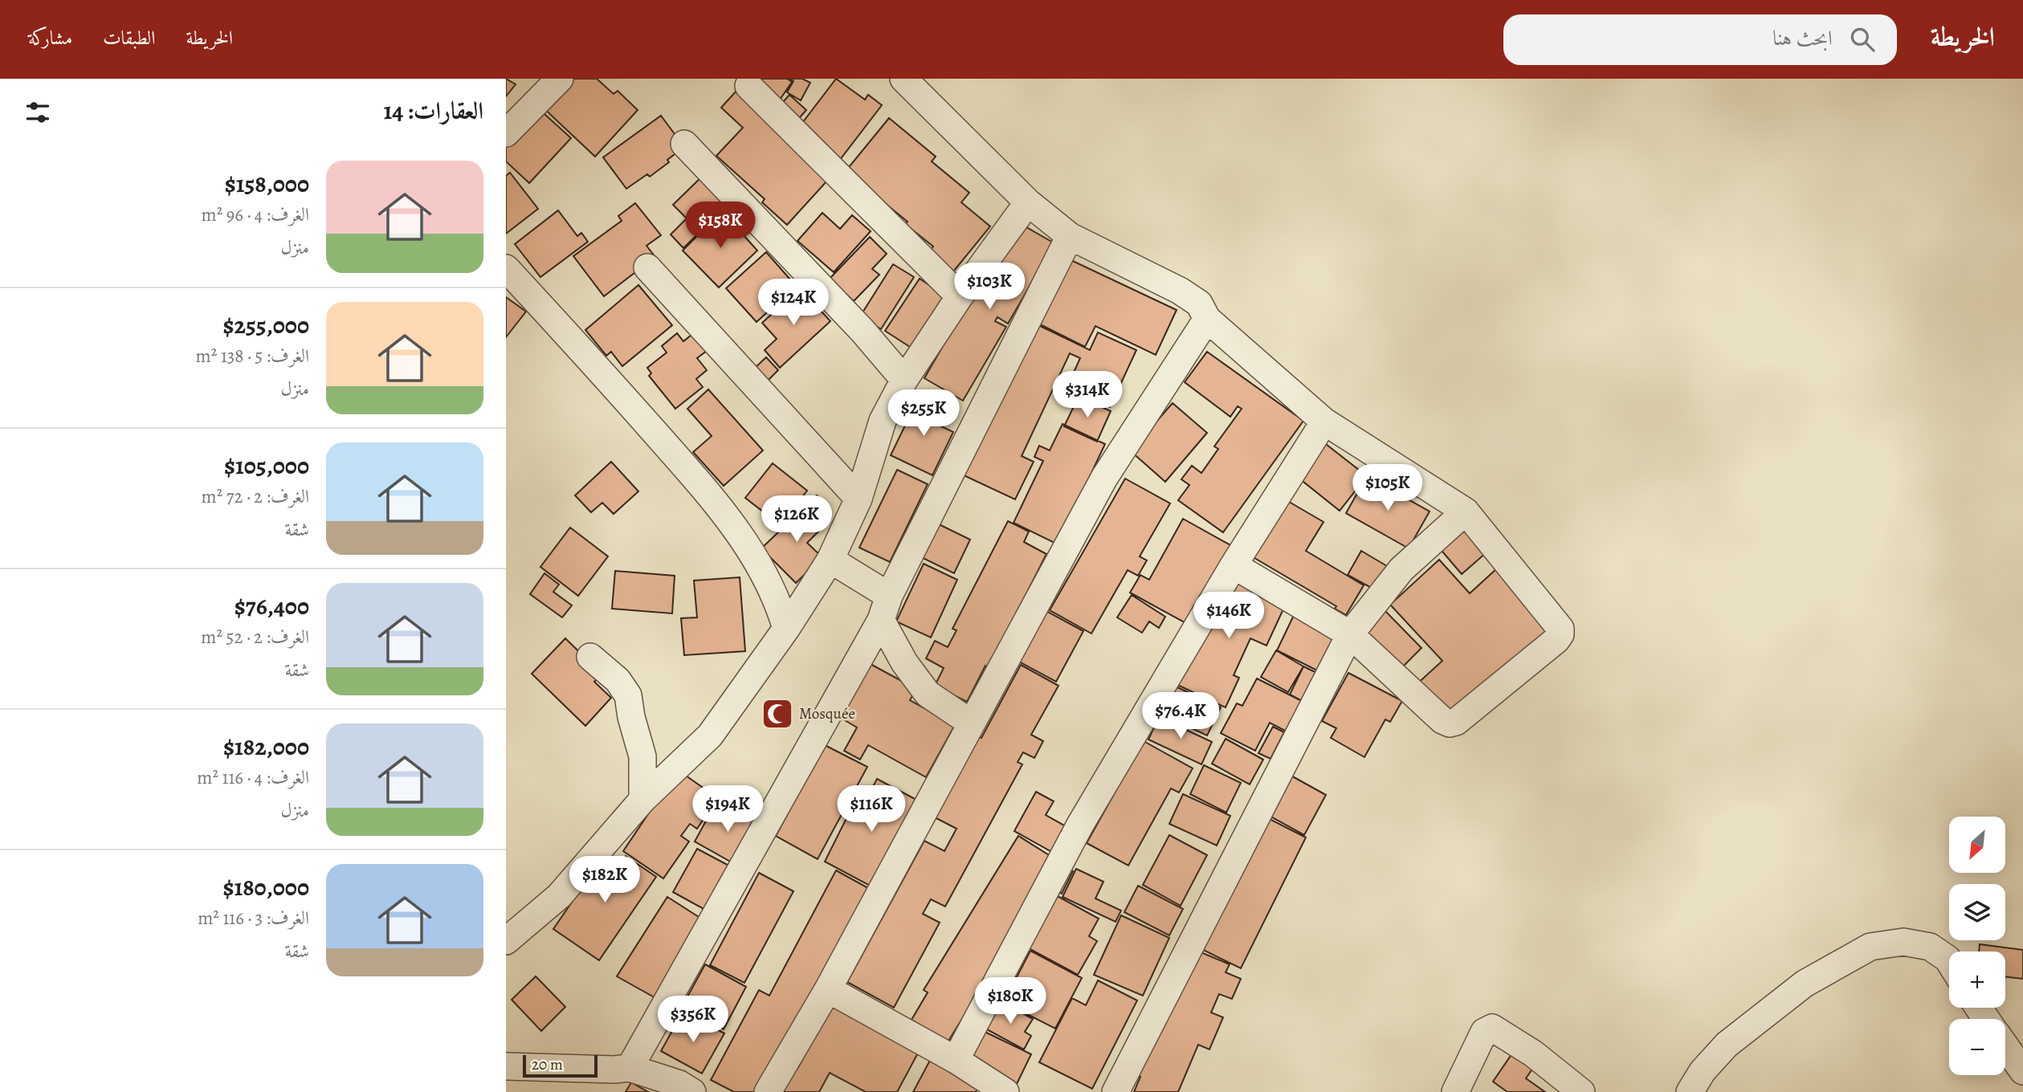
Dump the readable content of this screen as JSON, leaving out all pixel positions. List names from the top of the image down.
{
  "places": {
    "mosque": ["Mosquée"]
  },
  "scale_bar": "20 m",
  "north": "bottom left",
  "page": {
    "header": "الخريطة",
    "search": "ابحث هنا",
    "nav": ["الخريطة", "الطبقات", "مشاركة"],
    "heading": "العقارات: 14",
    "list": [
      {
        "name": "$158,000",
        "note": "الغرف: 4 · 96 m² · منزل"
      },
      {
        "name": "$255,000",
        "note": "الغرف: 5 · 138 m² · منزل"
      },
      {
        "name": "$105,000",
        "note": "الغرف: 2 · 72 m² · شقة"
      },
      {
        "name": "$76,400",
        "note": "الغرف: 2 · 52 m² · شقة"
      },
      {
        "name": "$182,000",
        "note": "الغرف: 4 · 116 m² · منزل"
      },
      {
        "name": "$180,000",
        "note": "الغرف: 3 · 116 m² · شقة"
      }
    ],
    "price": [
      "$158K",
      "$103K",
      "$124K",
      "$314K",
      "$255K",
      "$105K",
      "$126K",
      "$146K",
      "$76.4K",
      "$194K",
      "$116K",
      "$182K",
      "$180K",
      "$356K"
    ],
    "map_buttons": ["+", "−"],
    "scale": "20 m"
  }
}
